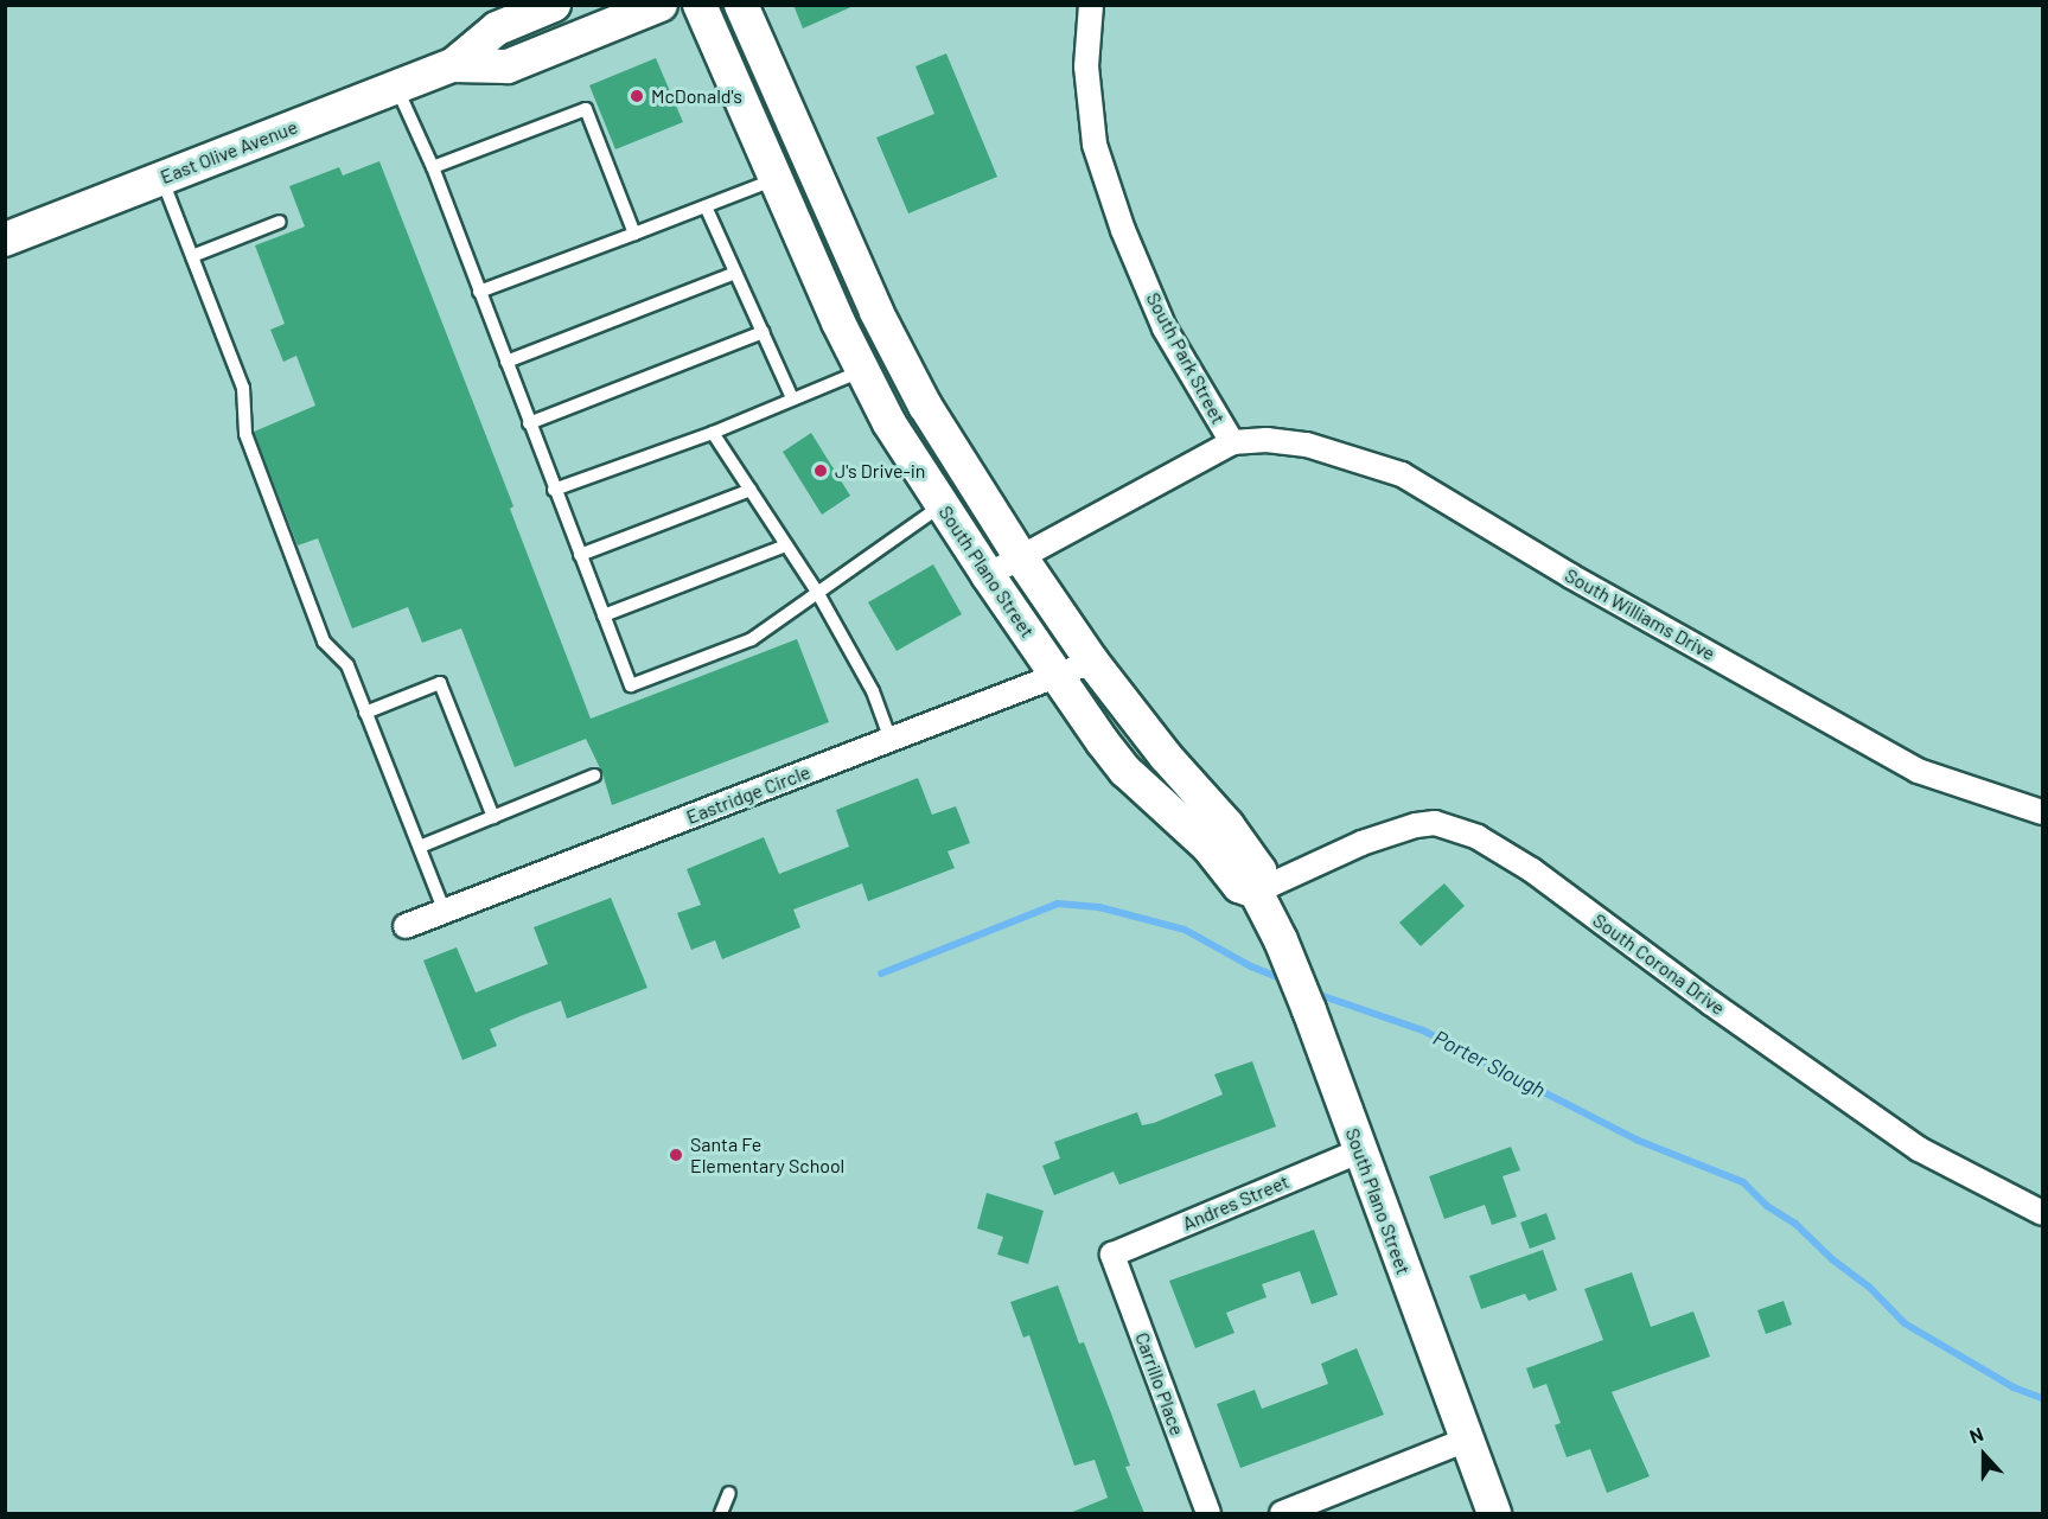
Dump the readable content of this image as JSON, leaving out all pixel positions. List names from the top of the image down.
{
  "streets": {
    "main road": ["East Olive Avenue", "South Plano Street"],
    "street": [
      "South Park Street",
      "South Williams Drive",
      "Eastridge Circle",
      "South Corona Drive",
      "Andres Street",
      "Carrillo Place"
    ]
  },
  "crossings": [
    ["South Park Street", "South Plano Street"],
    ["South Park Street", "South Williams Drive"],
    ["South Plano Street", "Eastridge Circle"],
    ["South Plano Street", "South Corona Drive"],
    ["South Plano Street", "Andres Street"],
    ["Andres Street", "Carrillo Place"]
  ],
  "water": ["Porter Slough"],
  "places": ["McDonald's", "J's Drive-in", "Santa Fe Elementary School"],
  "north": "top"
}
